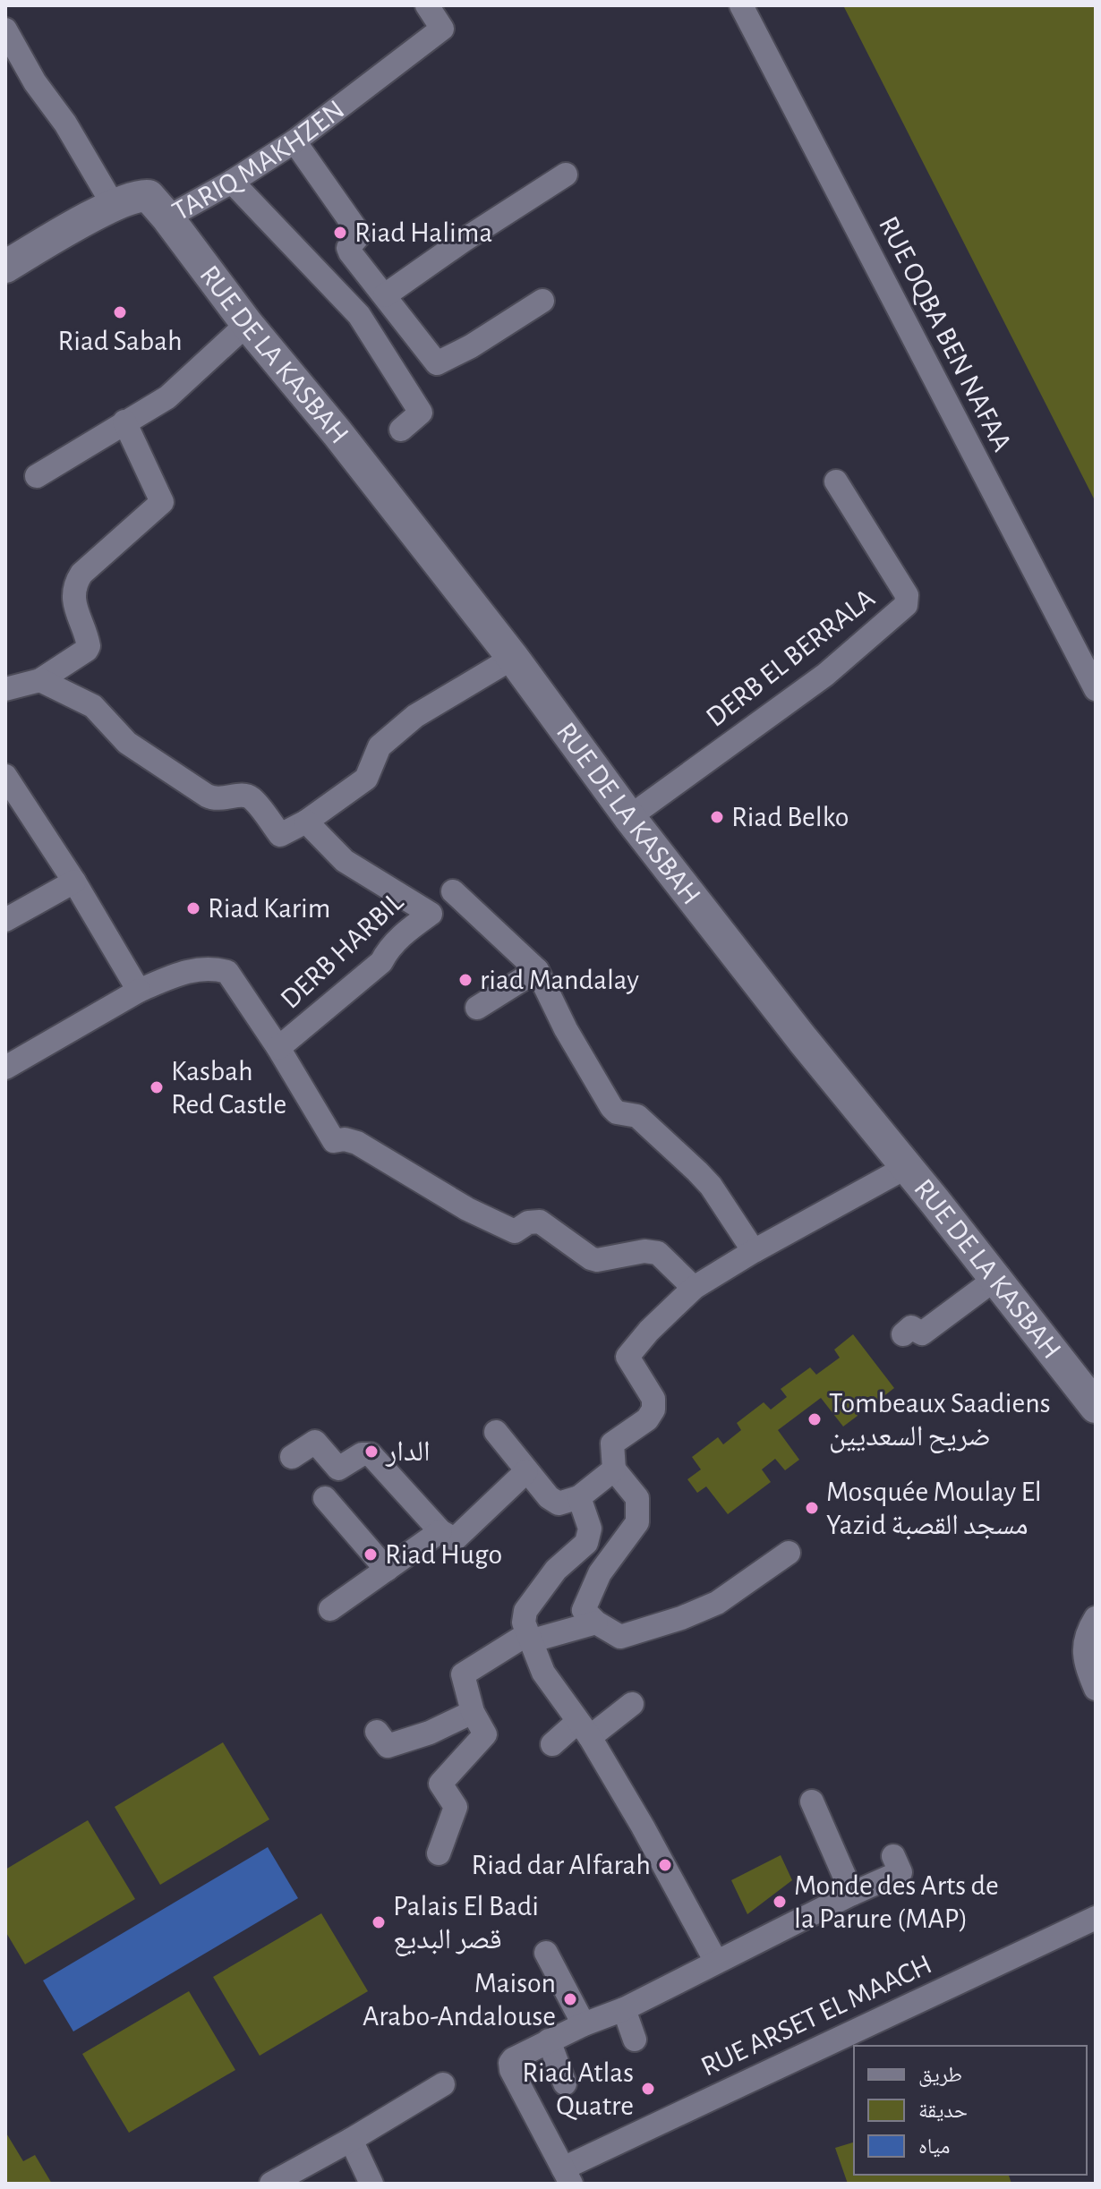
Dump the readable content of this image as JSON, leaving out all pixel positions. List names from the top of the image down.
{
  "streets": {
    "street": [
      "TARIQ MAKHZEN",
      "RUE OQBA BEN NAFAA",
      "RUE DE LA KASBAH",
      "DERB EL BERRALA",
      "DERB HARBIL",
      "RUE ARSET EL MAACH"
    ]
  },
  "crossings": [
    ["TARIQ MAKHZEN", "RUE DE LA KASBAH"],
    ["RUE DE LA KASBAH", "DERB EL BERRALA"]
  ],
  "places": [
    "Riad Halima",
    "Riad Sabah",
    "Riad Belko",
    "Riad Karim",
    "riad Mandalay",
    "Kasbah Red Castle",
    "Tombeaux Saadiens ضريح السعديين",
    "الدار",
    "Mosquée Moulay El Yazid مسجد القصبة",
    "Riad Hugo",
    "Riad dar Alfarah",
    "Monde des Arts de la Parure (MAP)",
    "Palais El Badi قصر البديع",
    "Maison Arabo-Andalouse",
    "Riad Atlas Quatre"
  ],
  "legend": ["طريق", "حديقة", "مياه"]
}
